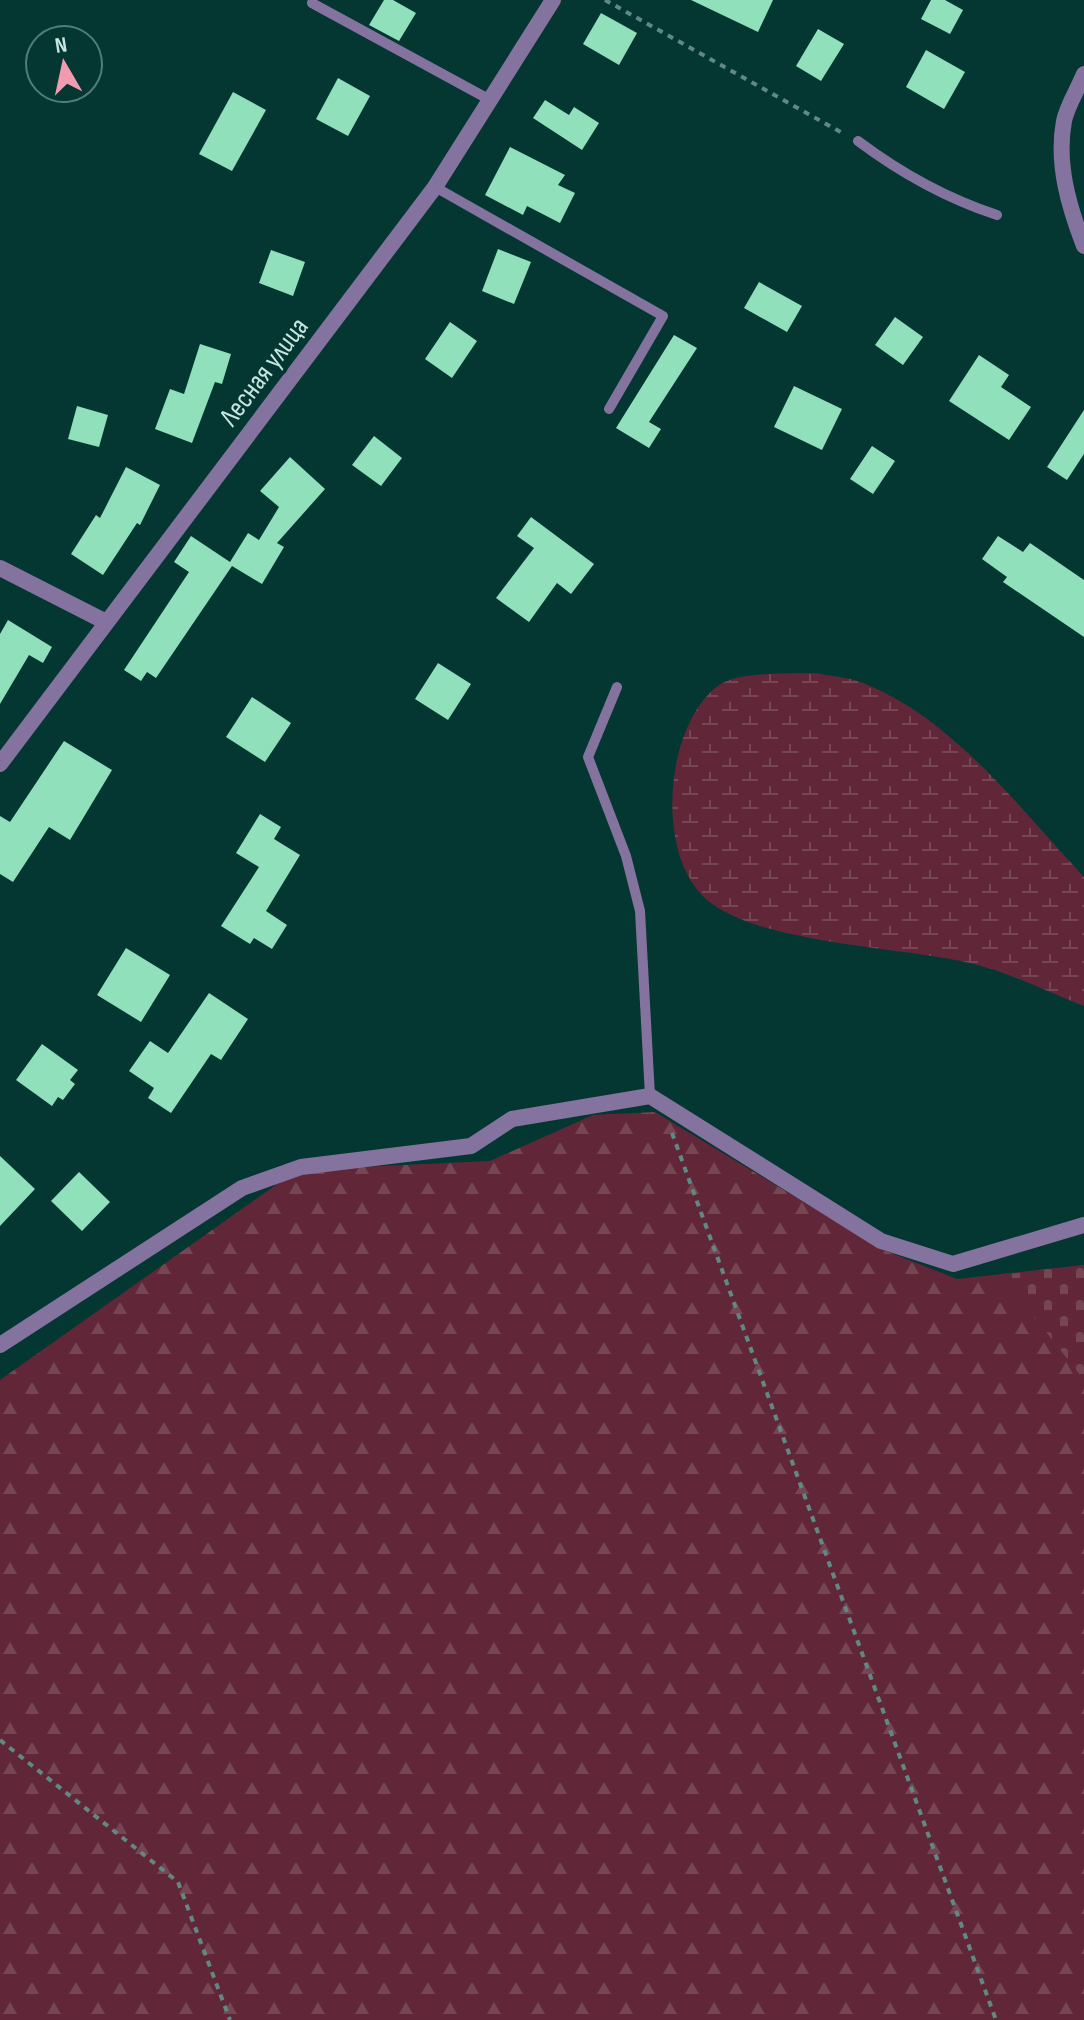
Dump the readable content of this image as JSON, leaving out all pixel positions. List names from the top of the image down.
{
  "streets": {
    "street": ["Лесная улица"]
  },
  "north": "top"
}
